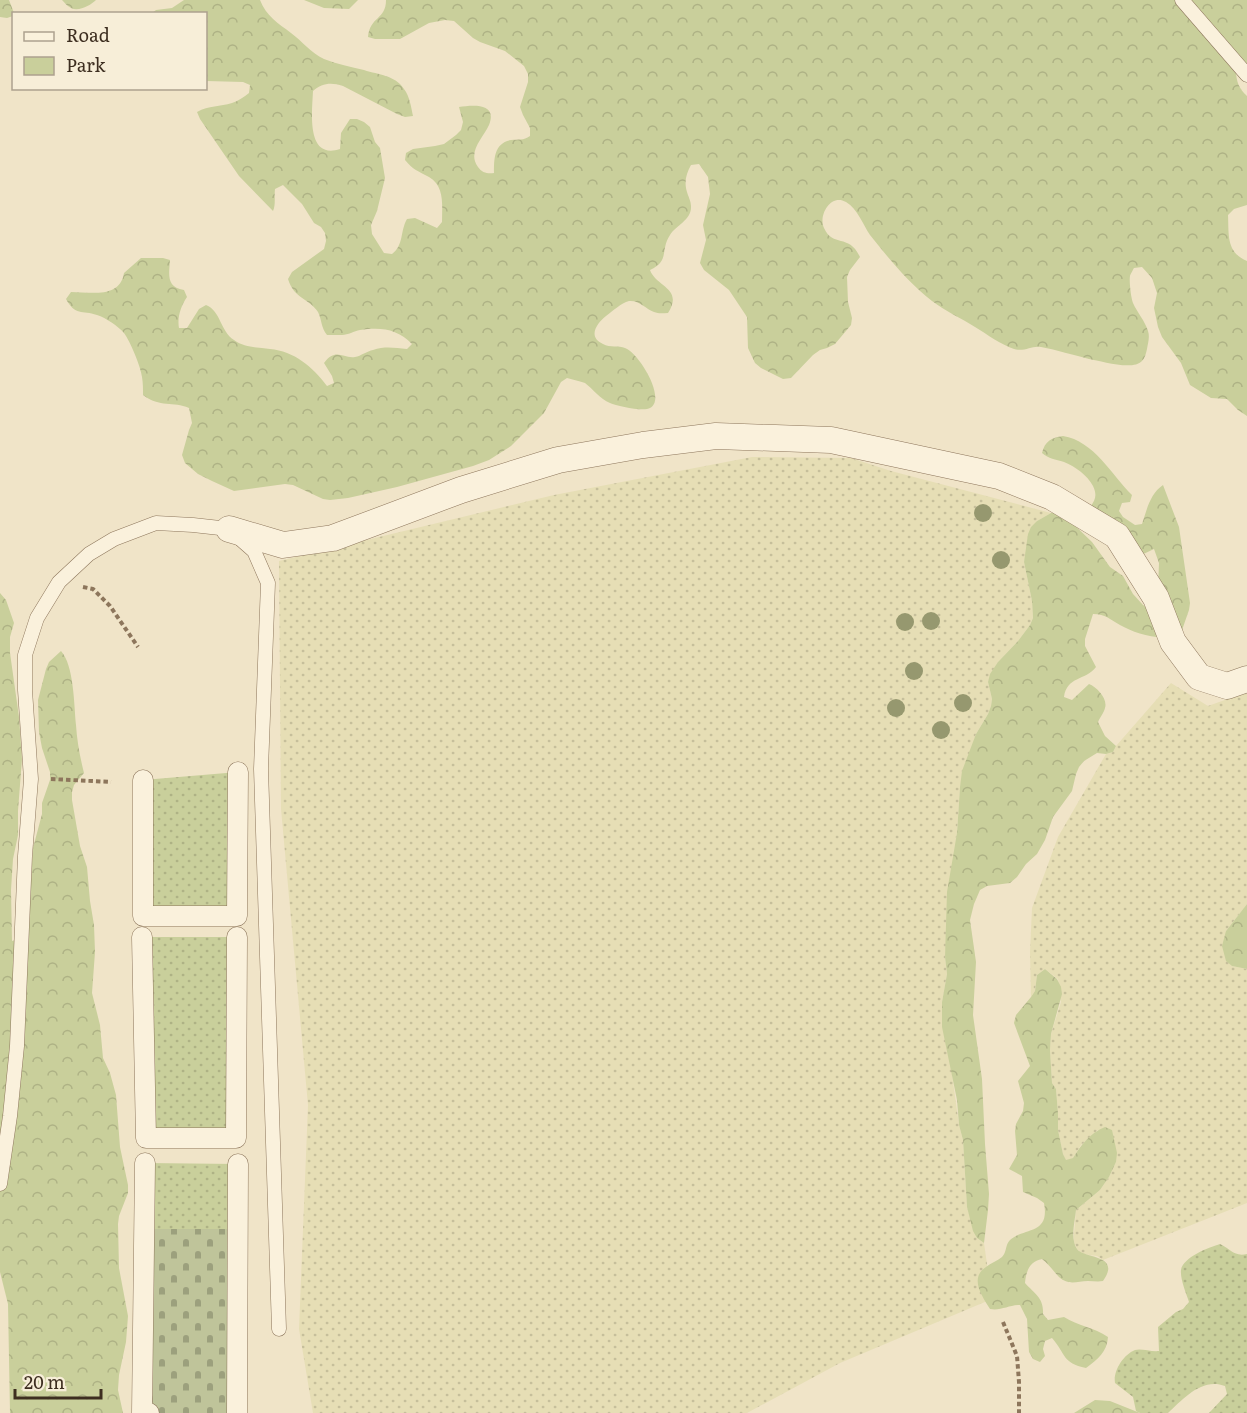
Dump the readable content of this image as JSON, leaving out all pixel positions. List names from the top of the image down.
{
  "legend": ["Road", "Park"],
  "scale_bar": "20 m"
}
